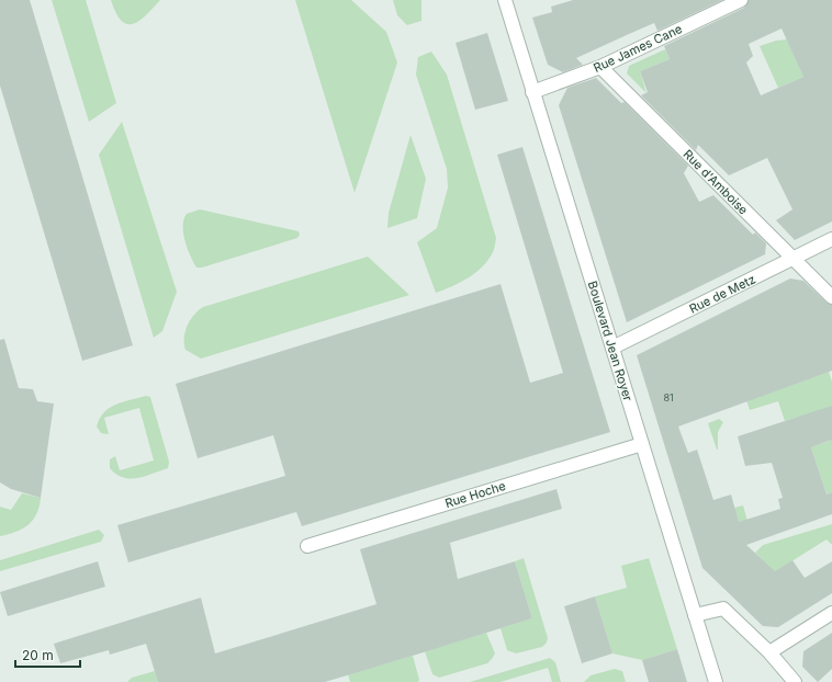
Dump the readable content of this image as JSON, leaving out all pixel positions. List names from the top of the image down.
{
  "streets": {
    "street": [
      "Rue James Cane",
      "Rue d'Amboise",
      "Rue de Metz",
      "Boulevard Jean Royer",
      "Rue Hoche"
    ]
  },
  "crossings": [
    ["Rue James Cane", "Rue d'Amboise"],
    ["Rue James Cane", "Boulevard Jean Royer"],
    ["Rue d'Amboise", "Rue de Metz"],
    ["Rue de Metz", "Boulevard Jean Royer"],
    ["Boulevard Jean Royer", "Rue Hoche"]
  ],
  "house_numbers": ["81"],
  "scale_bar": "20 m"
}
